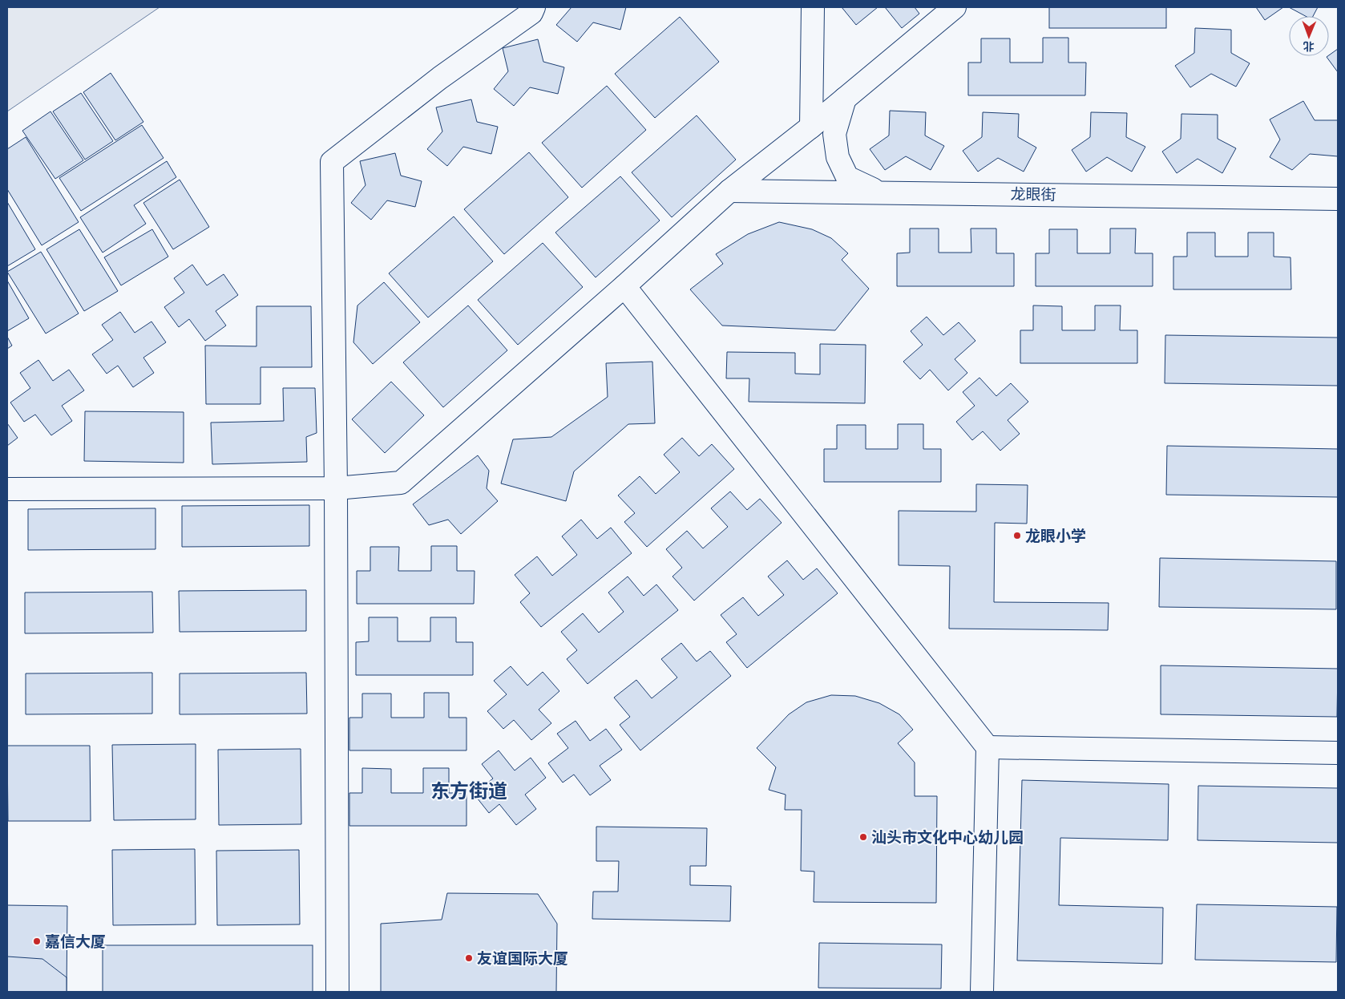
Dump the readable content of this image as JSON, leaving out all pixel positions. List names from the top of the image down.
{
  "streets": {
    "street": ["龙眼街"]
  },
  "districts": ["东方街道"],
  "places": [
    "龙眼小学",
    "汕头市文化中心幼儿园",
    "嘉信大厦",
    "友谊国际大厦"
  ],
  "north": "bottom"
}
